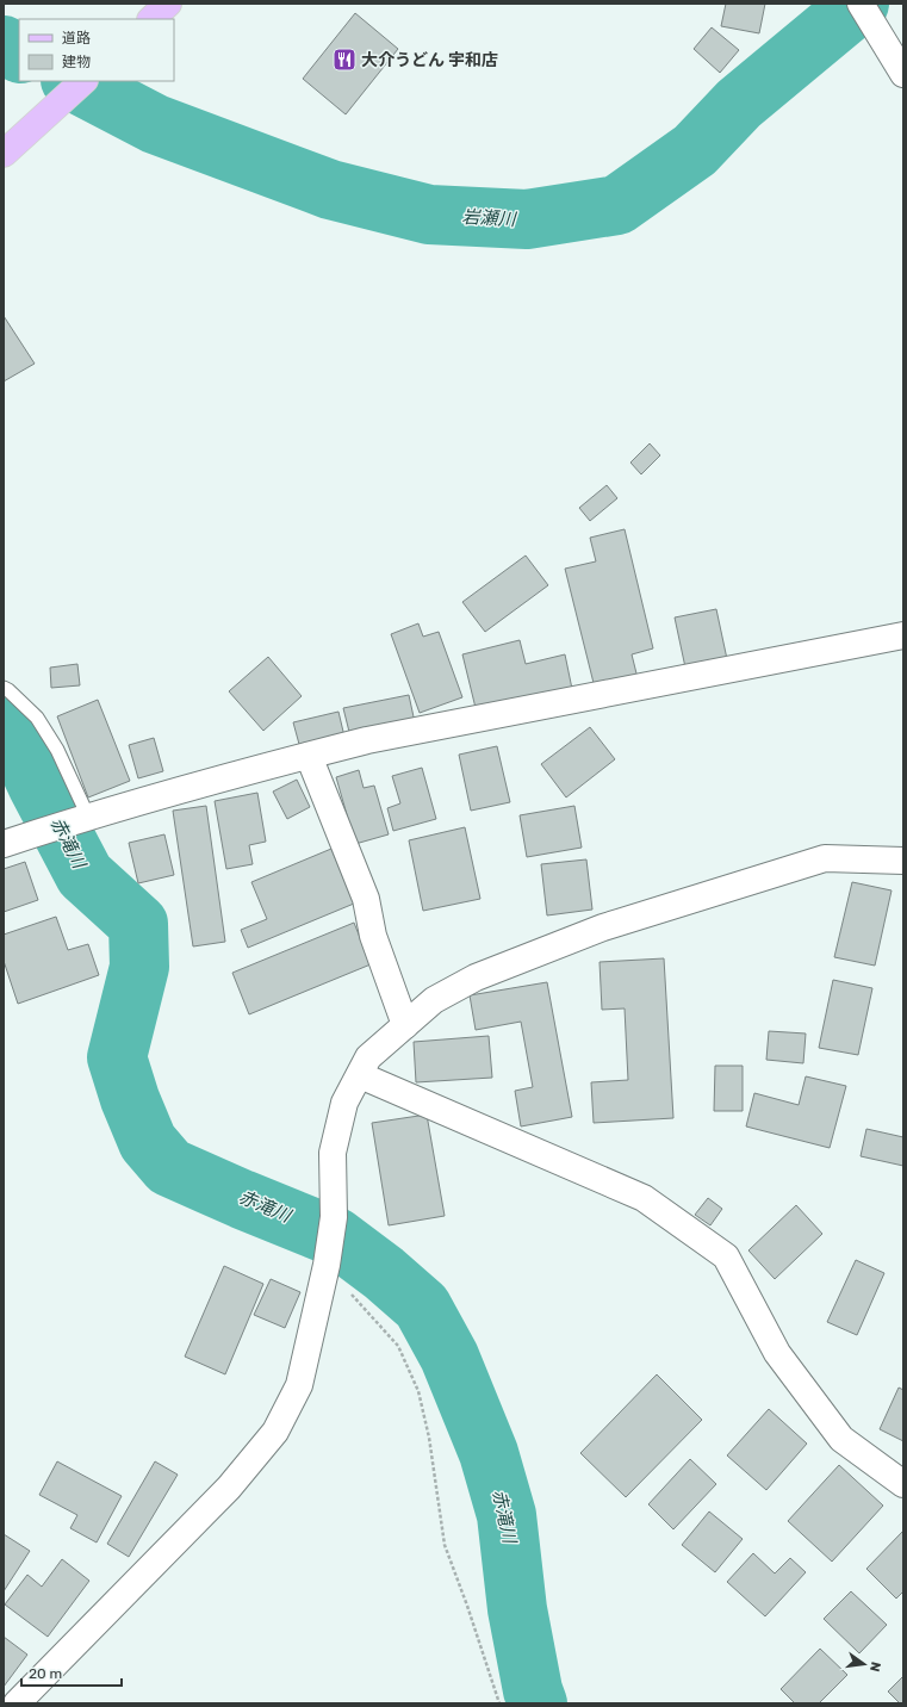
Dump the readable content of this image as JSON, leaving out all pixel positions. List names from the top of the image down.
{
  "water": ["岩瀬川", "赤滝川"],
  "places": {
    "restaurant": ["大介うどん 宇和店"]
  },
  "legend": ["道路", "建物"],
  "scale_bar": "20 m",
  "north": "right"
}
